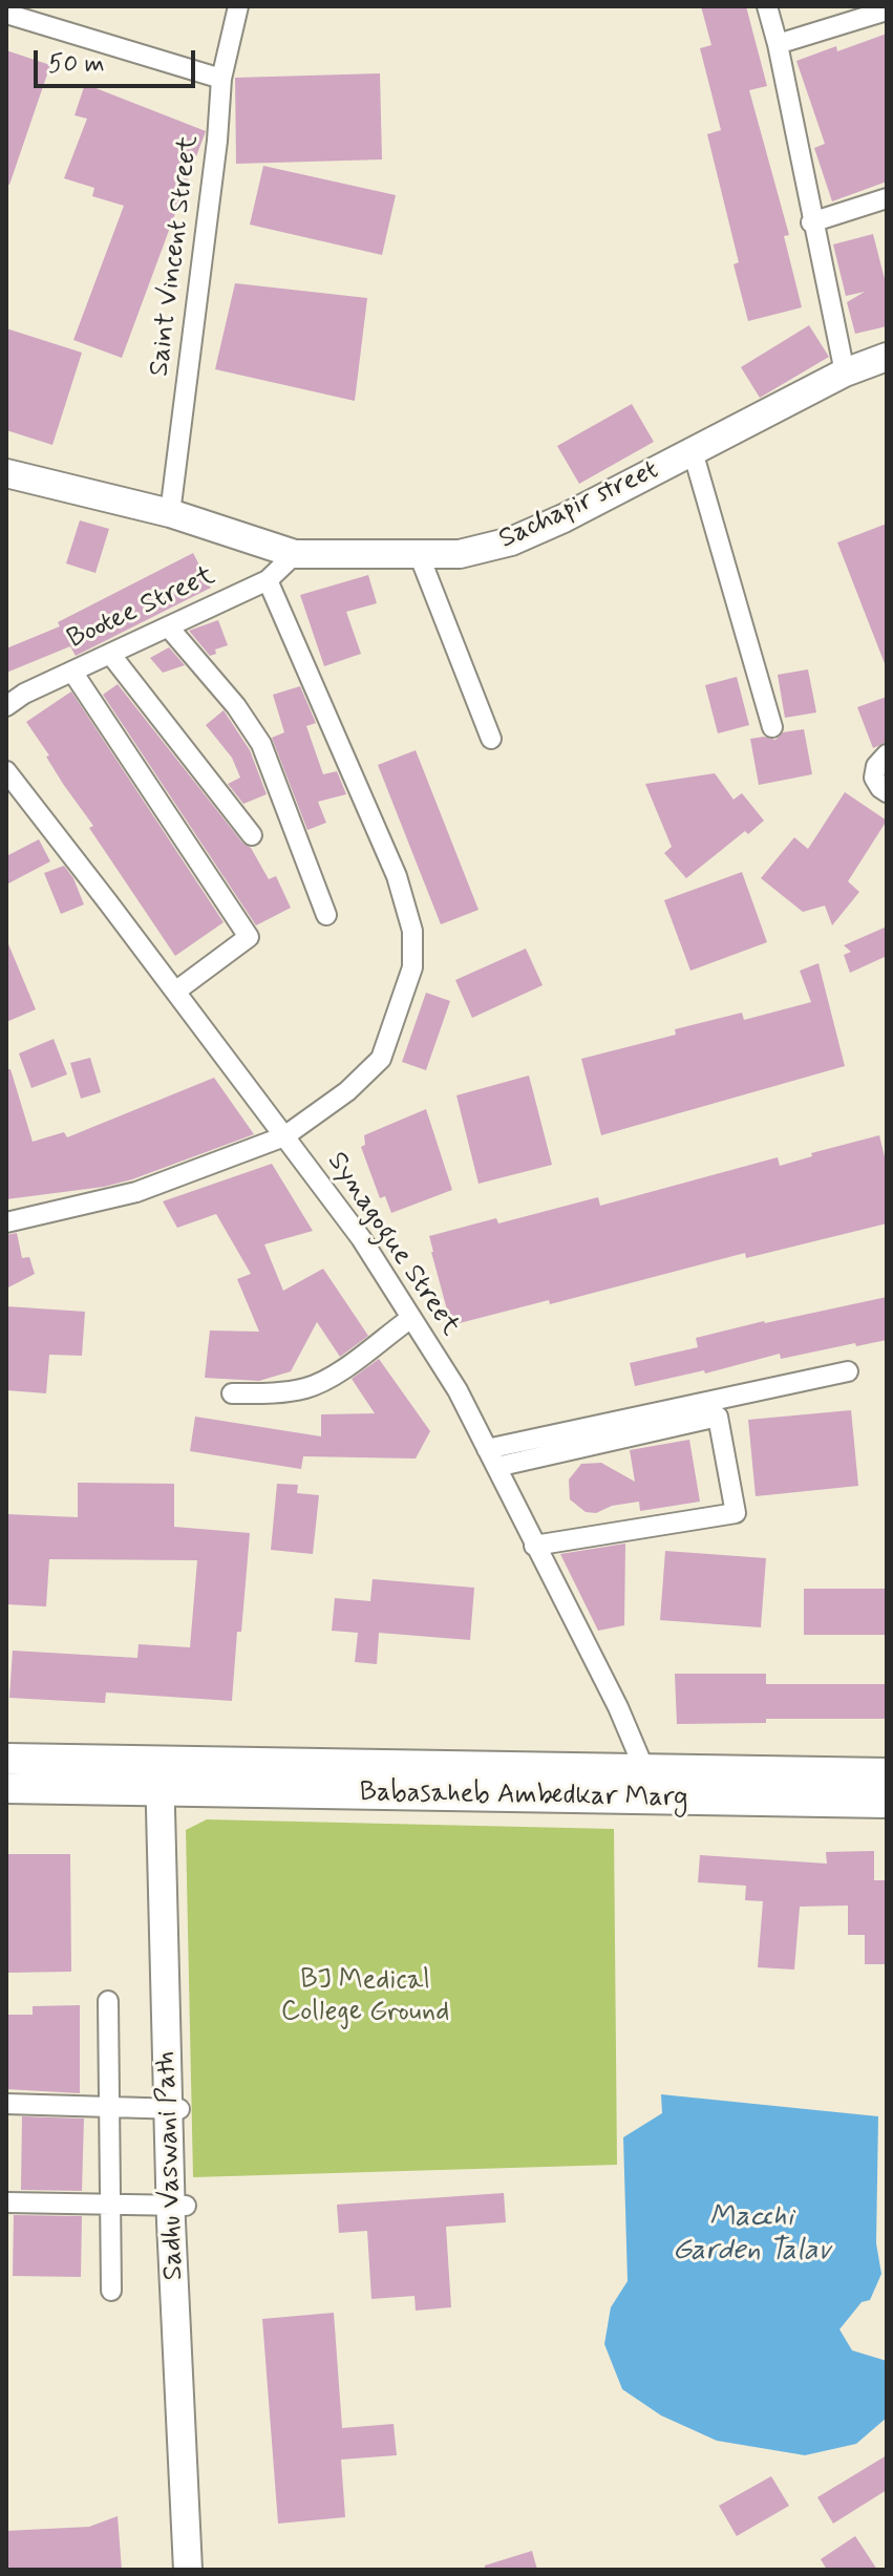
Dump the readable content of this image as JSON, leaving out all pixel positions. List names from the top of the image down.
{
  "streets": {
    "main road": ["Sachapir street", "Babasaheb Ambedkar Marg", "Sadhu Vaswani Path"],
    "street": ["Saint Vincent Street", "Bootee Street", "Synagogue Street"]
  },
  "crossings": [
    ["Saint Vincent Street", "Sachapir street"],
    ["Sachapir street", "Bootee Street"],
    ["Synagogue Street", "Babasaheb Ambedkar Marg"],
    ["Babasaheb Ambedkar Marg", "Sadhu Vaswani Path"]
  ],
  "water": ["Macchi Garden Talav"],
  "parks": ["BJ Medical College Ground"],
  "scale_bar": "50 m"
}
